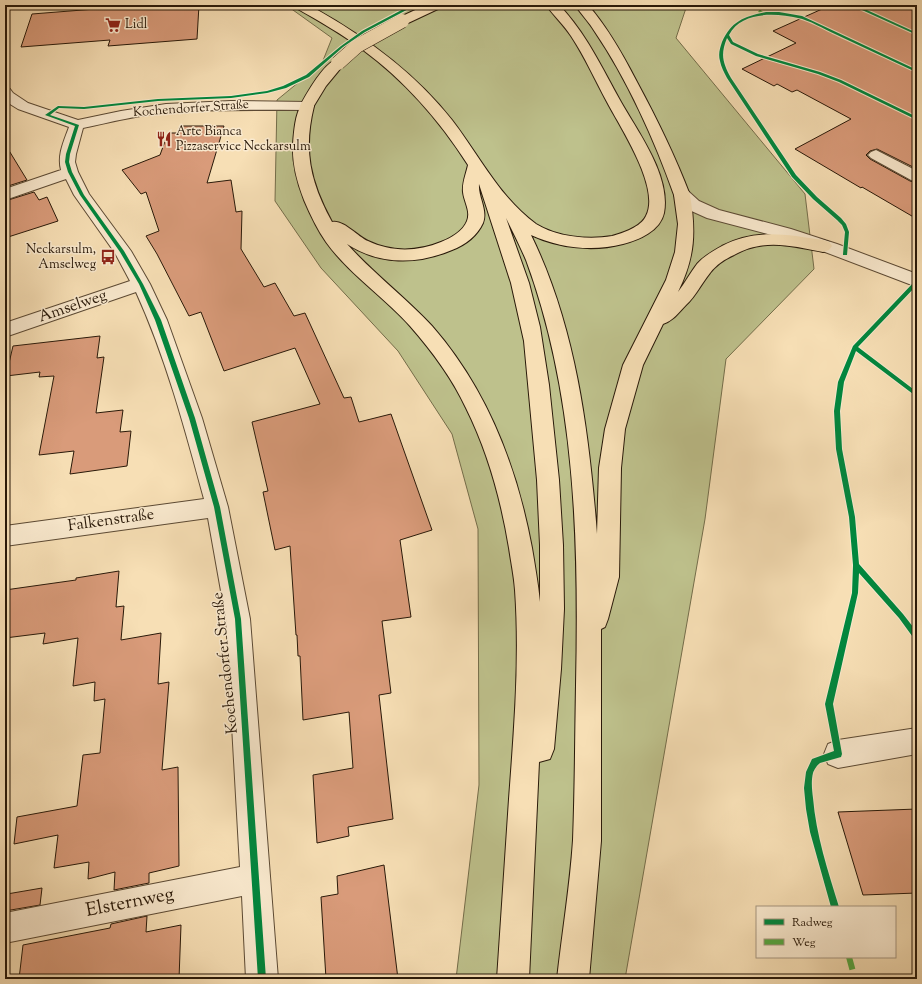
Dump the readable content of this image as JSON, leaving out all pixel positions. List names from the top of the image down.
{
  "streets": {
    "street": [
      "Kochendorfer Straße",
      "Amselweg",
      "Falkenstraße",
      "Elsternweg"
    ]
  },
  "crossings": [
    ["Kochendorfer Straße", "Amselweg"],
    ["Kochendorfer Straße", "Falkenstraße"],
    ["Kochendorfer Straße", "Elsternweg"]
  ],
  "places": {
    "supermarket": ["Lidl"],
    "restaurant": ["Arte Bianca Pizzaservice Neckarsulm"],
    "bus stop": ["Neckarsulm, Amselweg"]
  },
  "legend": ["Radweg", "Weg"]
}
